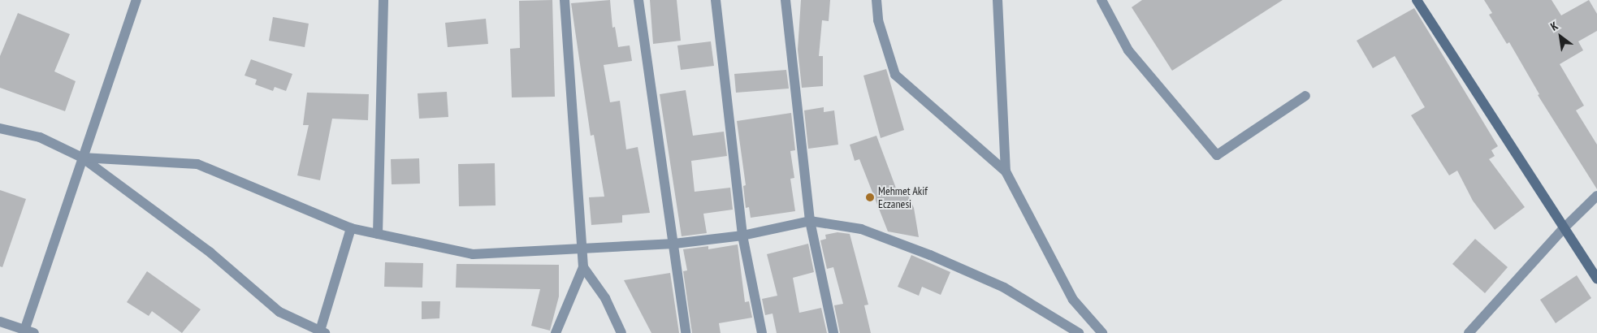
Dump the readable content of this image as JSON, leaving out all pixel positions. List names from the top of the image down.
{
  "places": ["Mehmet Akif Eczanesi"],
  "north": "top left"
}
